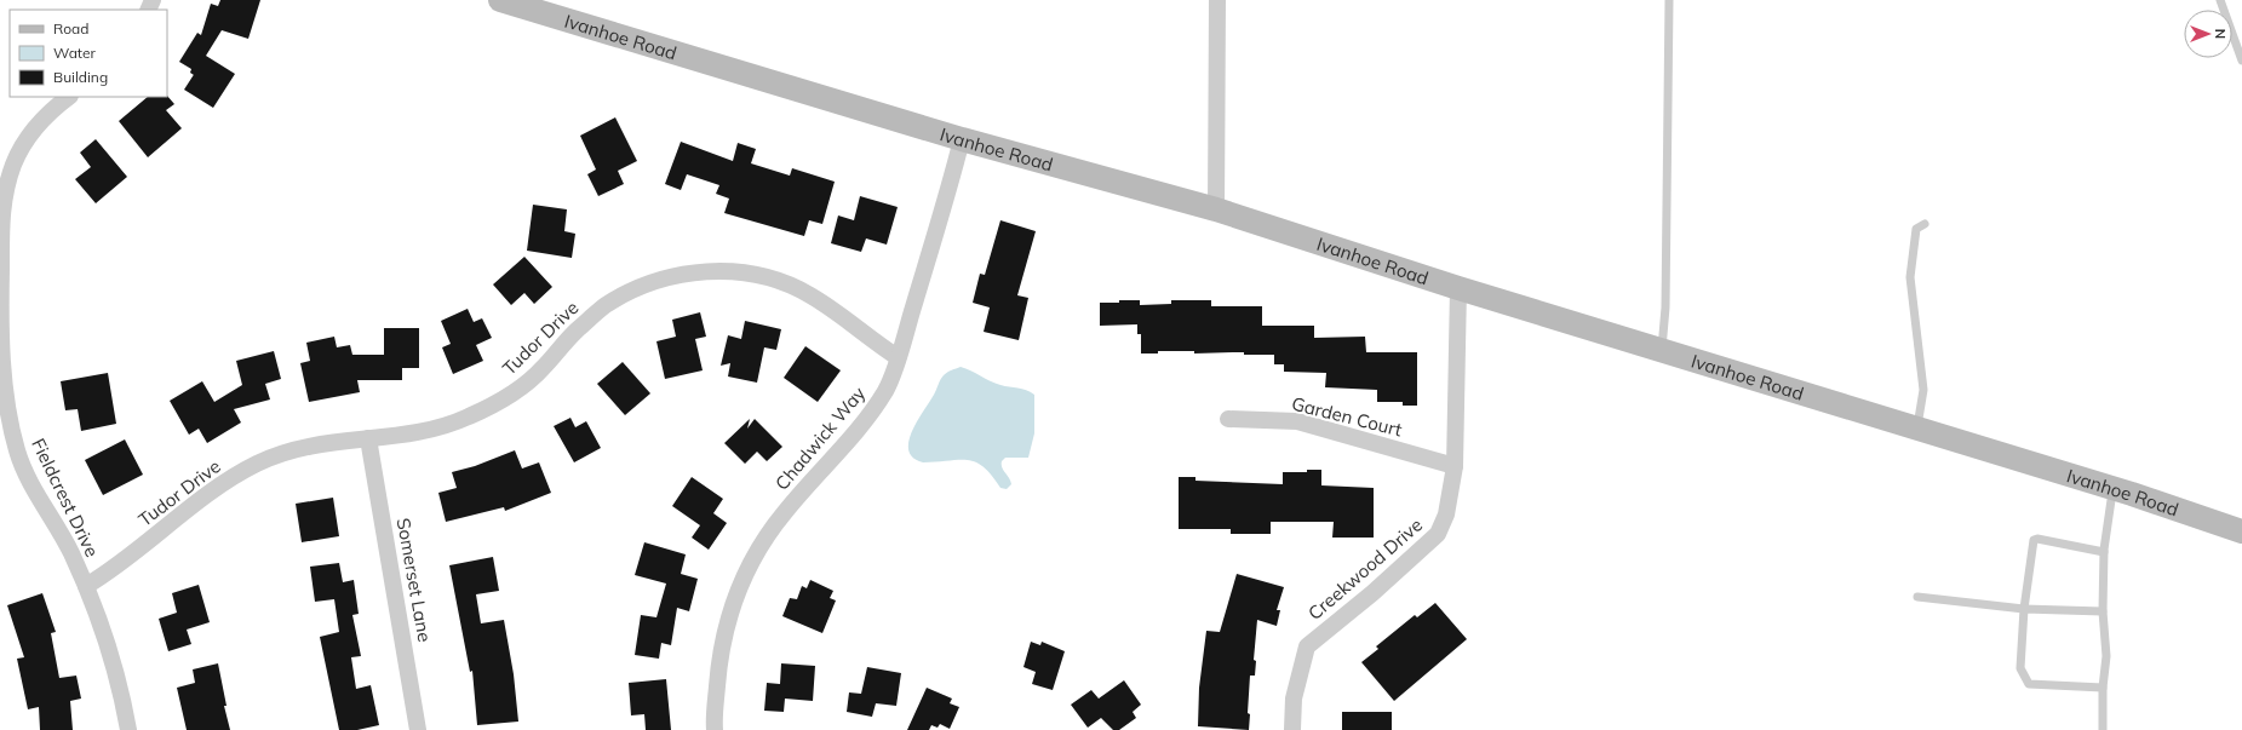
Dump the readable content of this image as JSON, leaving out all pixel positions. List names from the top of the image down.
{
  "streets": {
    "main road": ["Ivanhoe Road"],
    "street": [
      "Tudor Drive",
      "Garden Court",
      "Chadwick Way",
      "Fieldcrest Drive",
      "Creekwood Drive",
      "Somerset Lane"
    ]
  },
  "crossings": [
    ["Ivanhoe Road", "Chadwick Way"],
    ["Ivanhoe Road", "Creekwood Drive"],
    ["Tudor Drive", "Chadwick Way"],
    ["Tudor Drive", "Fieldcrest Drive"],
    ["Tudor Drive", "Somerset Lane"],
    ["Garden Court", "Creekwood Drive"]
  ],
  "legend": ["Road", "Water", "Building"],
  "north": "right"
}
